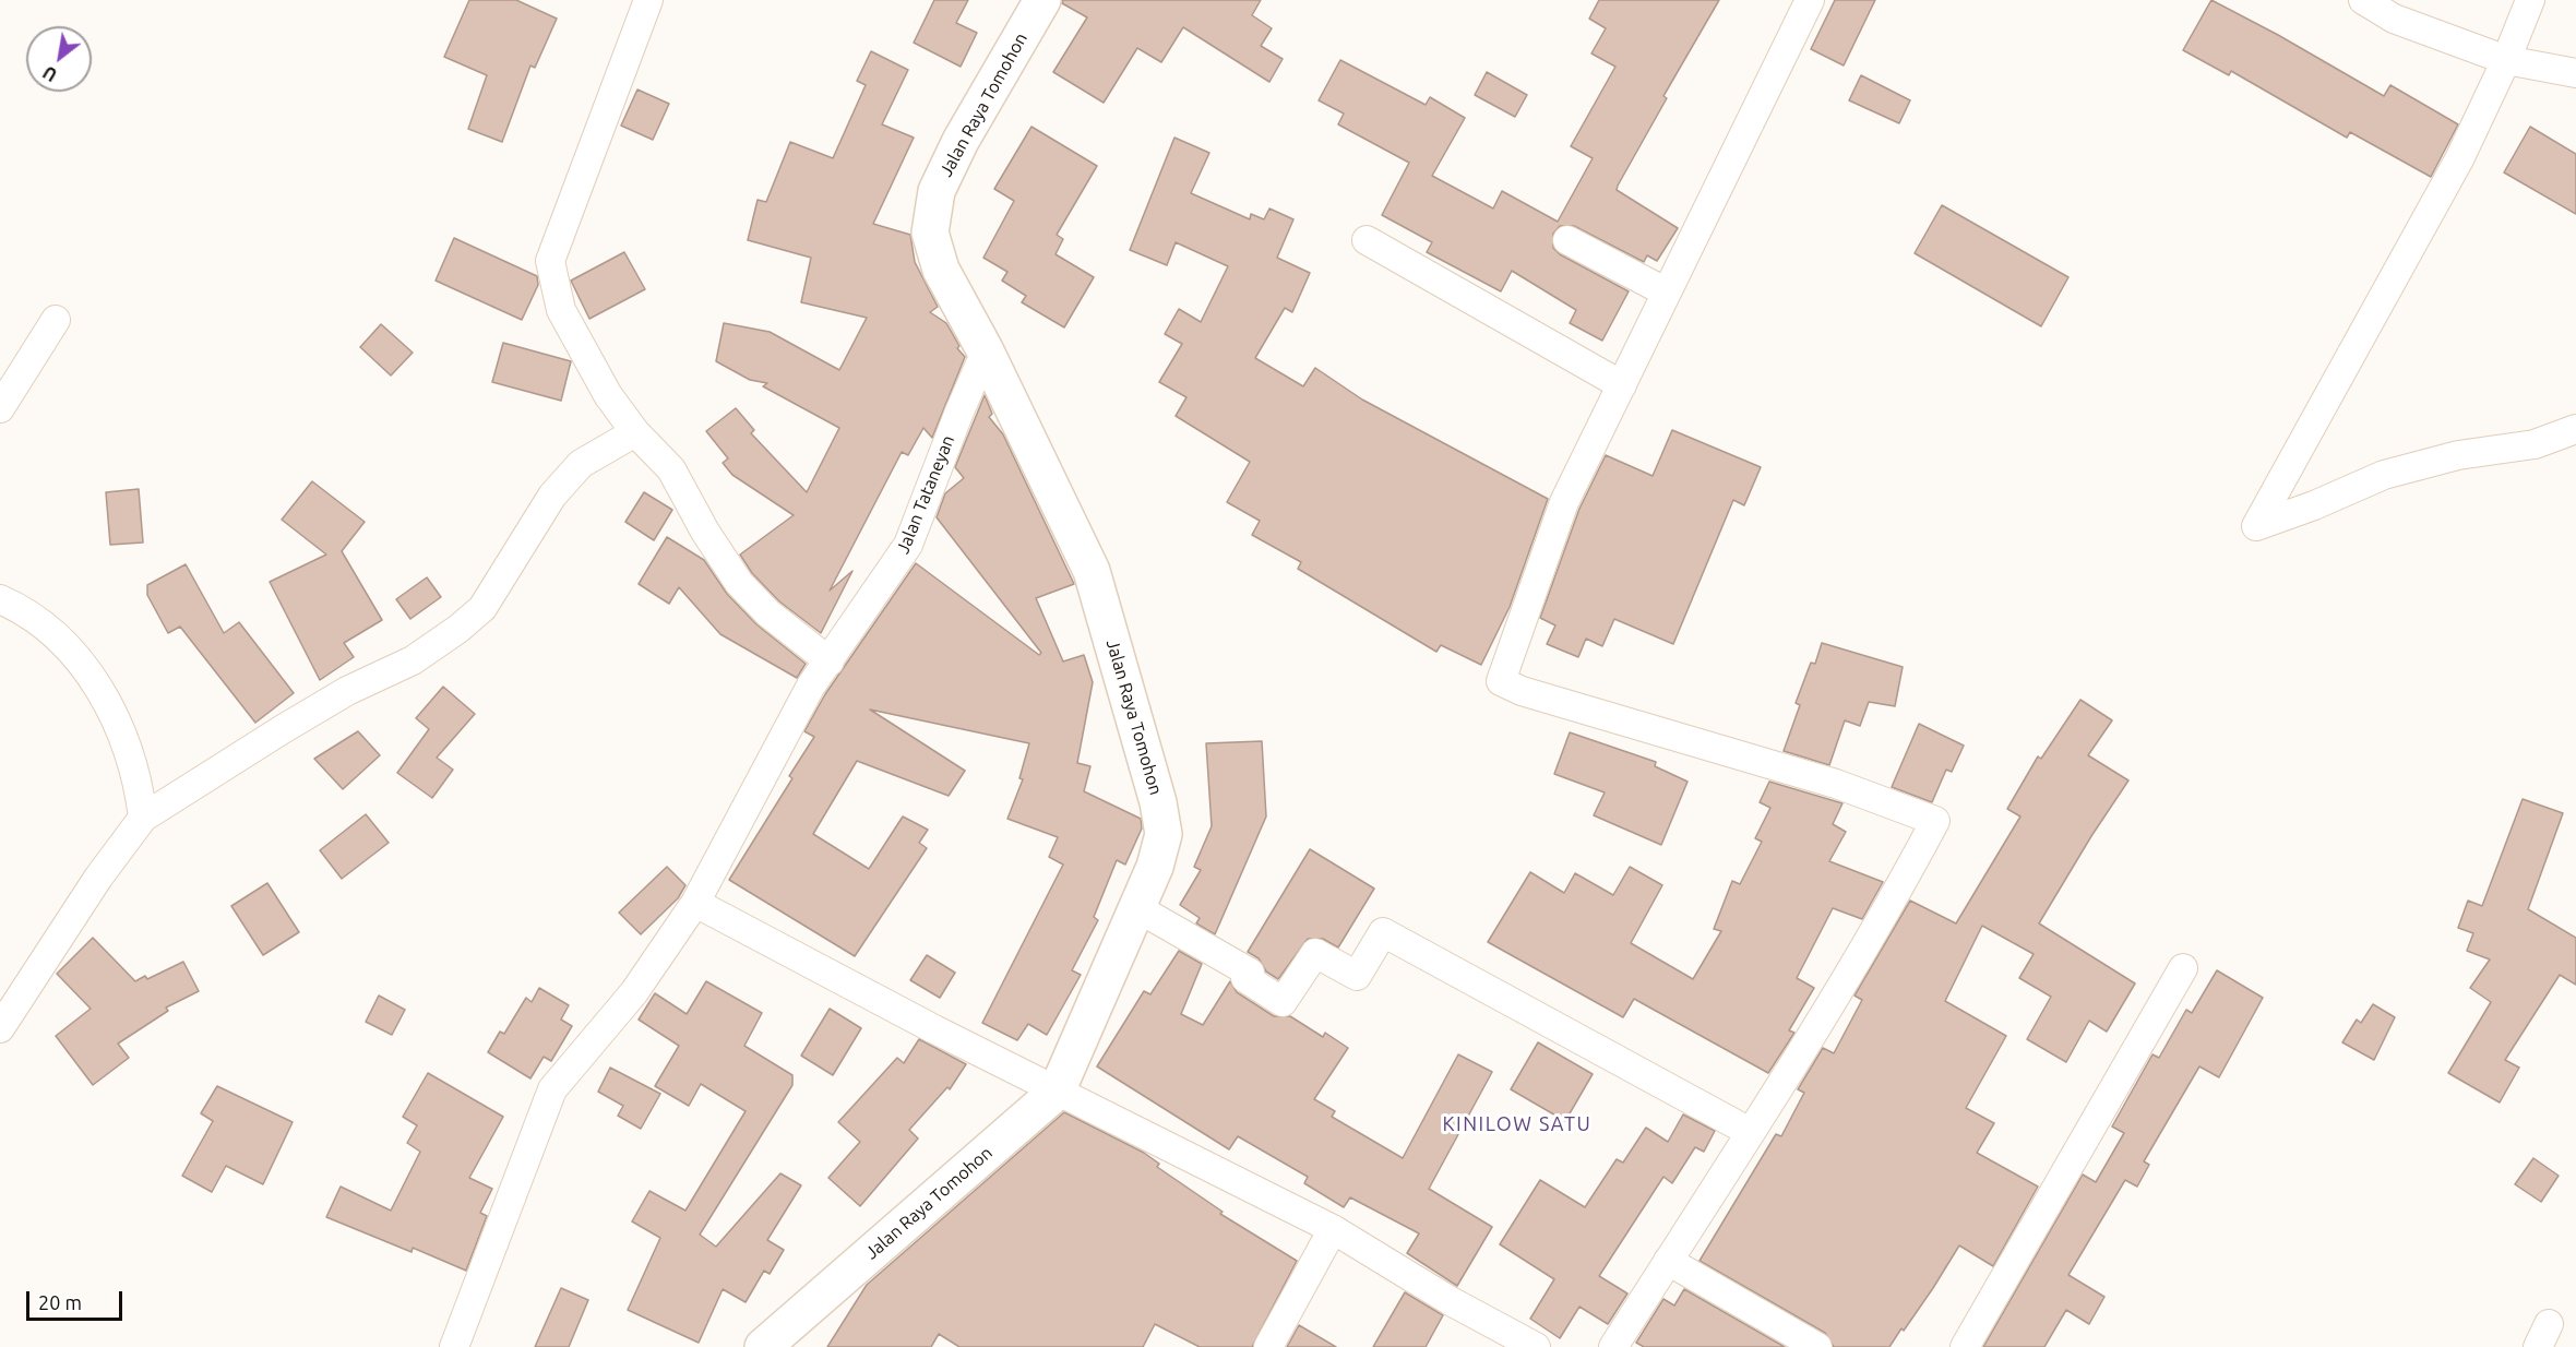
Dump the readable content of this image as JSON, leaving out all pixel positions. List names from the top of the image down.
{
  "streets": {
    "highway": ["Jalan Raya Tomohon"],
    "street": ["Jalan Tataneyan"]
  },
  "crossings": [
    ["Jalan Raya Tomohon", "Jalan Tataneyan"]
  ],
  "districts": ["KINILOW SATU"],
  "scale_bar": "20 m",
  "north": "bottom left"
}
